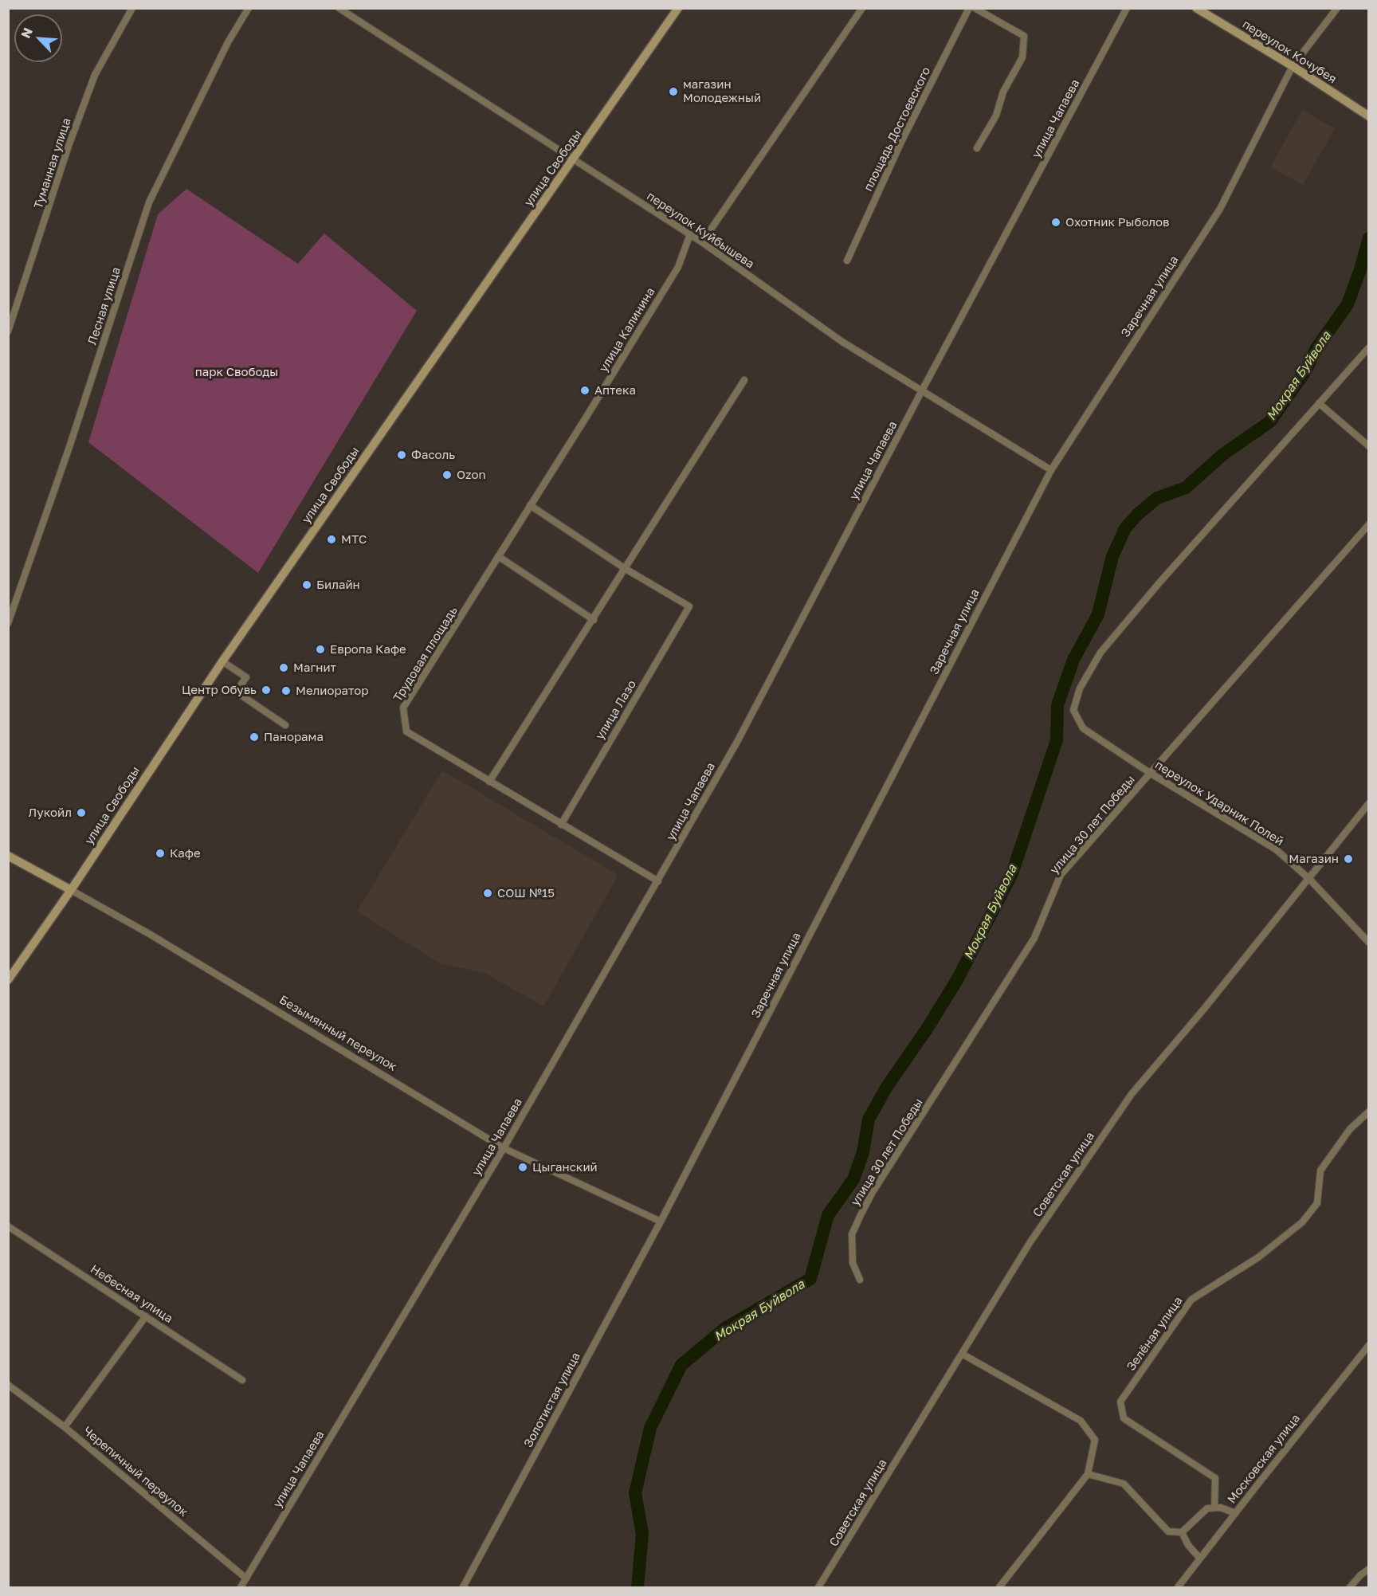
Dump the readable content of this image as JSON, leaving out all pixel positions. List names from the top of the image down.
{
  "streets": {
    "main road": ["переулок Кочубея", "улица Свободы", "Безымянный переулок"],
    "street": [
      "улица Чапаева",
      "площадь Достоевского",
      "Туманная улица",
      "переулок Куйбышева",
      "Заречная улица",
      "Лесная улица",
      "улица Калинина",
      "Трудовая площадь",
      "улица Лазо",
      "переулок Ударник Полей",
      "улица 30 лет Победы",
      "Советская улица",
      "Небесная улица",
      "Зелёная улица",
      "Золотистая улица",
      "Московская улица",
      "Черепичный переулок"
    ]
  },
  "crossings": [
    ["переулок Кочубея", "Заречная улица"],
    ["улица Чапаева", "переулок Куйбышева"],
    ["улица Чапаева", "Трудовая площадь"],
    ["улица Чапаева", "Безымянный переулок"],
    ["улица Чапаева", "Черепичный переулок"],
    ["улица Свободы", "переулок Куйбышева"],
    ["улица Свободы", "Безымянный переулок"],
    ["переулок Куйбышева", "Заречная улица"],
    ["переулок Куйбышева", "улица Калинина"],
    ["Заречная улица", "Безымянный переулок"],
    ["Заречная улица", "Золотистая улица"],
    ["улица Калинина", "Трудовая площадь"],
    ["Трудовая площадь", "улица Лазо"],
    ["переулок Ударник Полей", "улица 30 лет Победы"],
    ["переулок Ударник Полей", "Советская улица"],
    ["Безымянный переулок", "Золотистая улица"]
  ],
  "water": ["Мокрая Буйвола"],
  "parks": ["парк Свободы"],
  "places": [
    "магазин Молодежный",
    "Охотник Рыболов",
    "Аптека",
    "Фасоль",
    "Ozon",
    "МТС",
    "Билайн",
    "Европа Кафе",
    "Магнит",
    "Центр Обувь",
    "Мелиоратор",
    "Панорама",
    "Лукойл",
    "Кафе",
    "Магазин",
    "СОШ №15",
    "Цыганский"
  ],
  "north": "top left"
}
